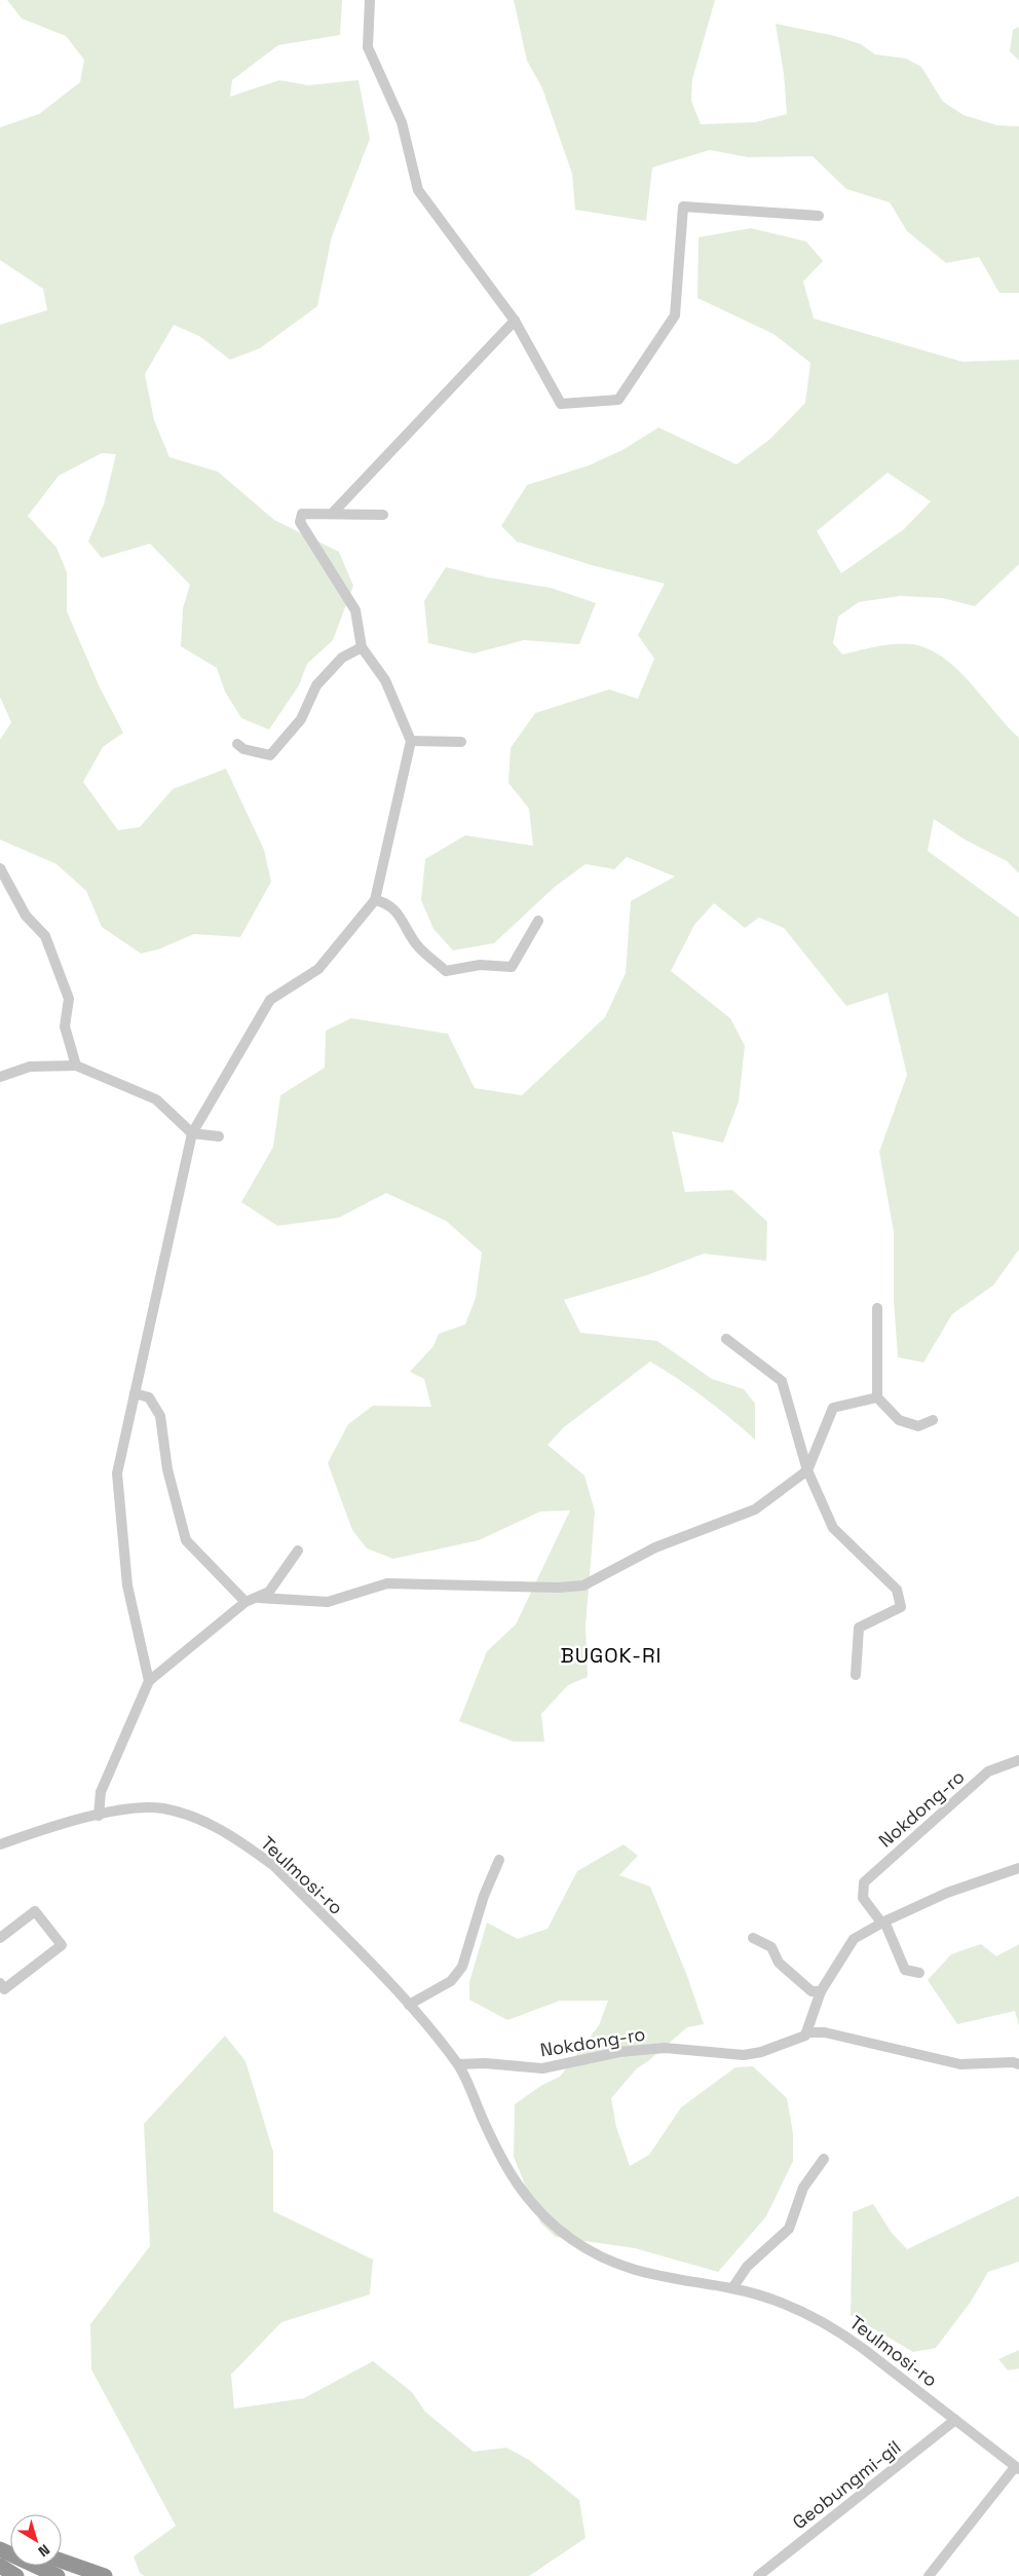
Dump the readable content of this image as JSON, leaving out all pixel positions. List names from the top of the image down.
{
  "streets": {
    "street": ["Nokdong-ro", "Teulmosi-ro", "Geobungmi-gil"]
  },
  "crossings": [
    ["Nokdong-ro", "Teulmosi-ro"],
    ["Teulmosi-ro", "Geobungmi-gil"]
  ],
  "districts": ["BUGOK-RI"],
  "north": "bottom right"
}
